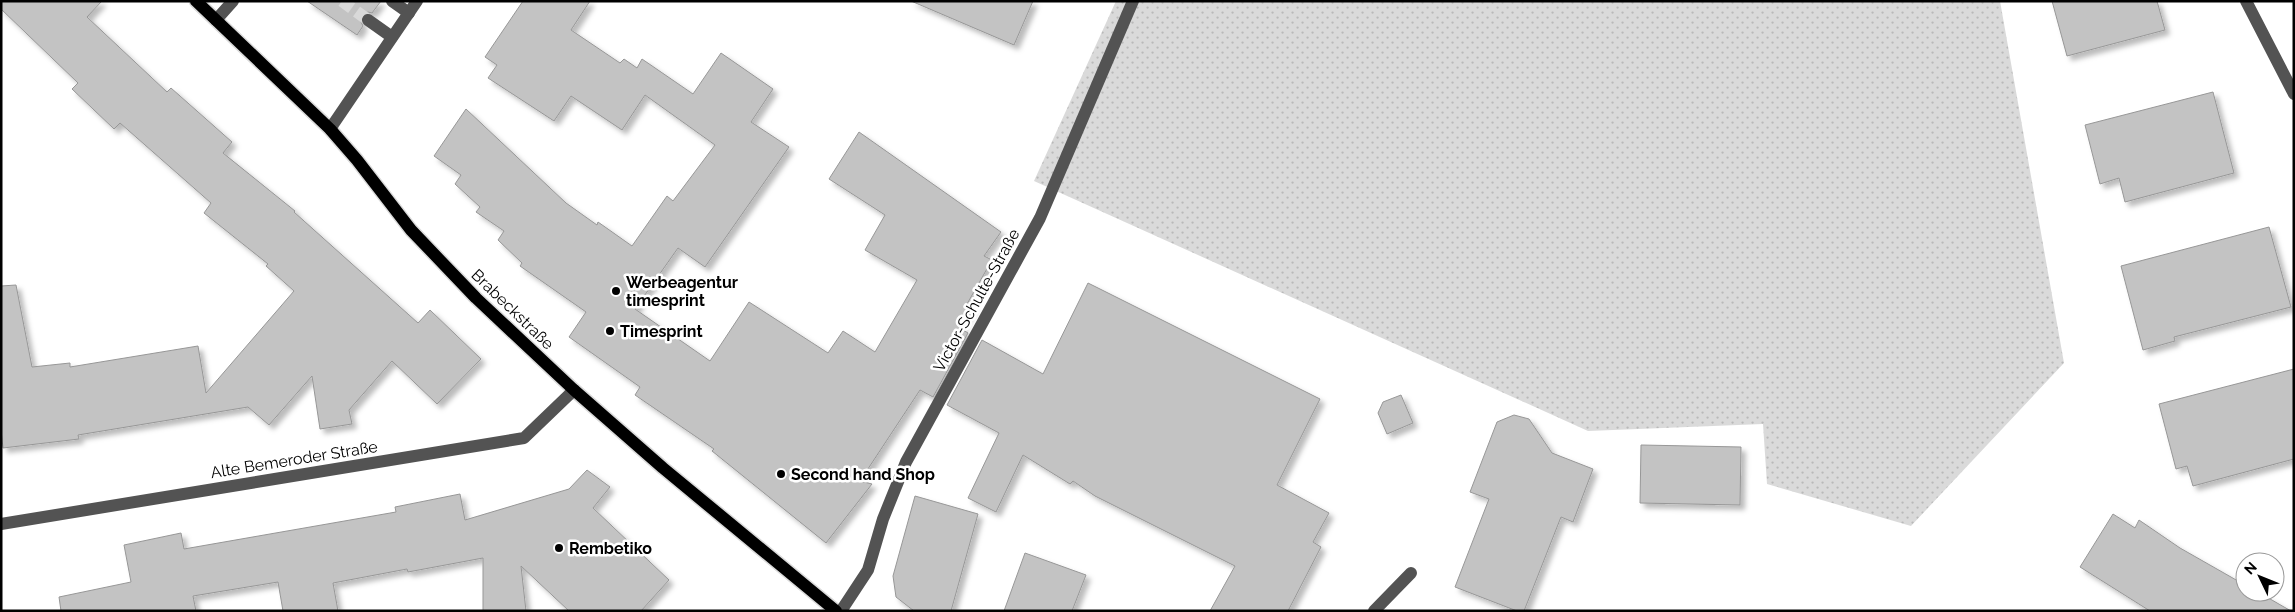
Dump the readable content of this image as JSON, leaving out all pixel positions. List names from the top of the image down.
{
  "streets": {
    "main road": ["Brabeckstraße"],
    "street": ["Victor-Schulte-Straße", "Alte Bemeroder Straße"]
  },
  "crossings": [
    ["Brabeckstraße", "Alte Bemeroder Straße"]
  ],
  "places": [
    "Werbeagentur timesprint",
    "Timesprint",
    "Second hand Shop",
    "Rembetiko"
  ],
  "north": "top left"
}
